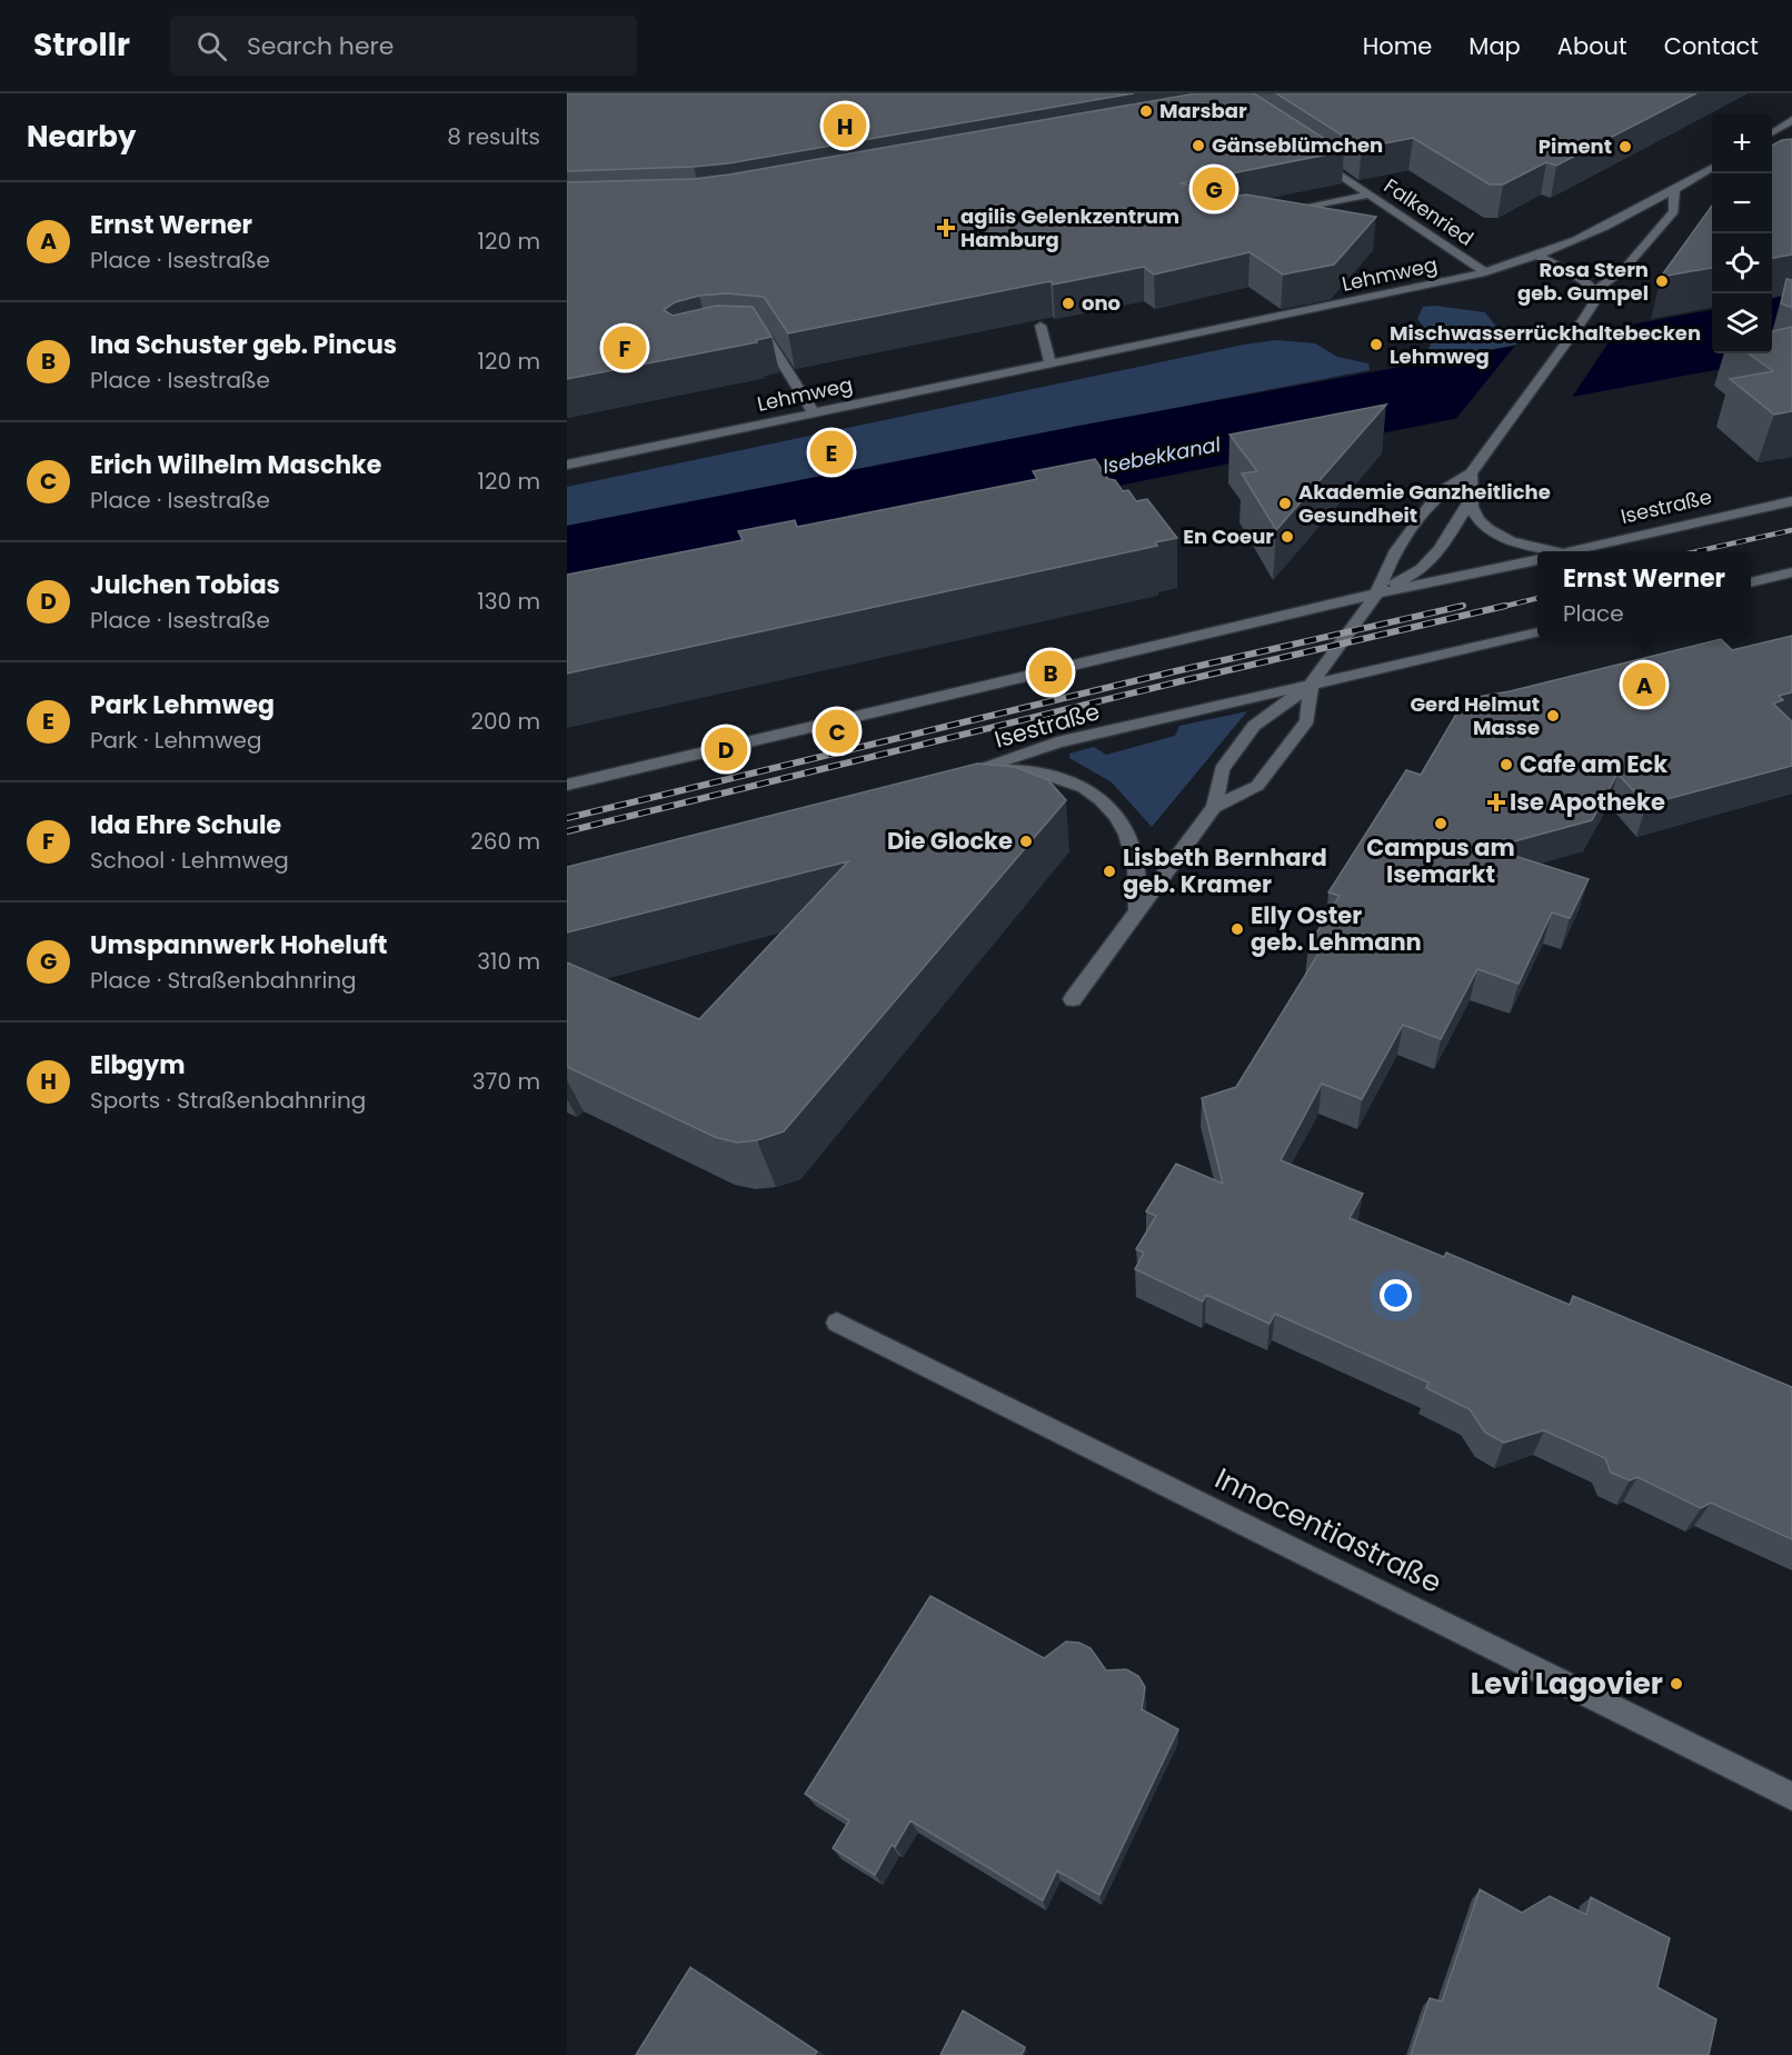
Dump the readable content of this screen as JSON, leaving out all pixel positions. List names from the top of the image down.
{
  "streets": {
    "street": [
      "Falkenried",
      "Lehmweg",
      "Isestraße",
      "Innocentiastraße"
    ]
  },
  "crossings": [
    ["Falkenried", "Lehmweg"]
  ],
  "water": ["Isebekkanal"],
  "places": {
    "other": [
      "Marsbar",
      "Gänseblümchen",
      "Piment",
      "Rosa Stern geb. Gumpel",
      "ono",
      "Mischwasserrückhaltebecken Lehmweg",
      "Akademie Ganzheitliche Gesundheit",
      "En Coeur",
      "Gerd Helmut Masse",
      "Cafe am Eck",
      "Campus am Isemarkt",
      "Die Glocke",
      "Lisbeth Bernhard geb. Kramer",
      "Elly Oster geb. Lehmann",
      "Levi Lagovier"
    ],
    "health": ["agilis Gelenkzentrum Hamburg", "Ise Apotheke"]
  },
  "page": {
    "header": "Strollr",
    "search": "Search here",
    "nav": [
      "Home",
      "Map",
      "About",
      "Contact"
    ],
    "heading": ["Nearby", "8 results"],
    "pins": [
      "H",
      "G",
      "F",
      "E",
      "B",
      "A",
      "C",
      "D"
    ],
    "map_buttons": ["+", "−"],
    "list": [
      {
        "mark": "A",
        "name": "Ernst Werner",
        "note": "Place · Isestraße",
        "value": "120 m"
      },
      {
        "mark": "B",
        "name": "Ina Schuster geb. Pincus",
        "note": "Place · Isestraße",
        "value": "120 m"
      },
      {
        "mark": "C",
        "name": "Erich Wilhelm Maschke",
        "note": "Place · Isestraße",
        "value": "120 m"
      },
      {
        "mark": "D",
        "name": "Julchen Tobias",
        "note": "Place · Isestraße",
        "value": "130 m"
      },
      {
        "mark": "E",
        "name": "Park Lehmweg",
        "note": "Park · Lehmweg",
        "value": "200 m"
      },
      {
        "mark": "F",
        "name": "Ida Ehre Schule",
        "note": "School · Lehmweg",
        "value": "260 m"
      },
      {
        "mark": "G",
        "name": "Umspannwerk Hoheluft",
        "note": "Place · Straßenbahnring",
        "value": "310 m"
      },
      {
        "mark": "H",
        "name": "Elbgym",
        "note": "Sports · Straßenbahnring",
        "value": "370 m"
      }
    ],
    "popup": ["Ernst Werner", "Place"]
  }
}
